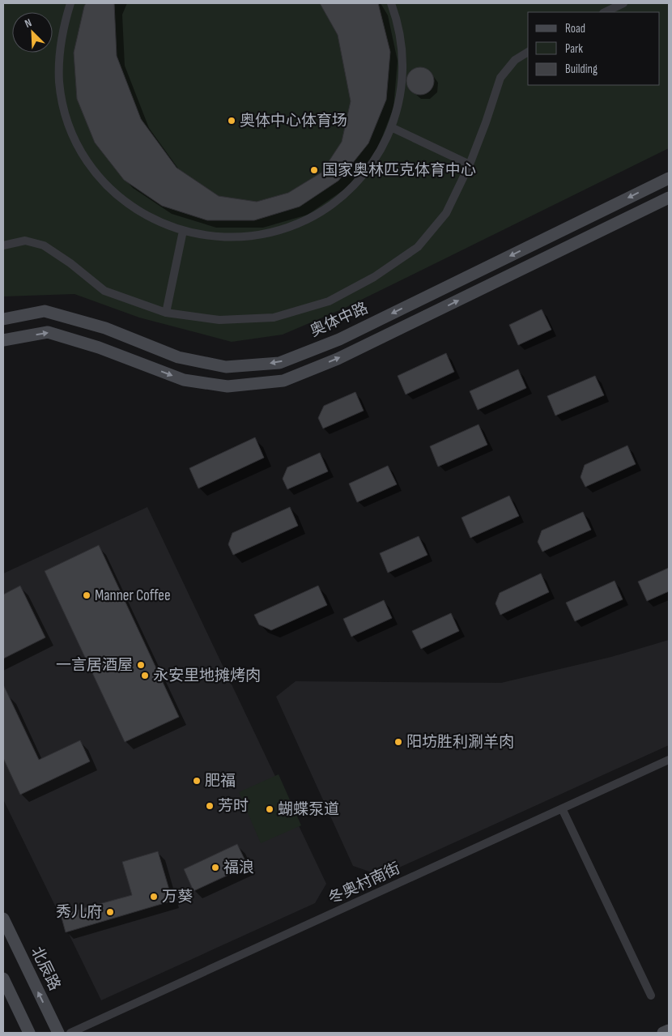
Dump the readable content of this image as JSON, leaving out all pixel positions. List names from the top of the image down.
{
  "streets": {
    "main road": ["奥体中路", "北辰路"],
    "street": ["冬奥村南街"]
  },
  "places": [
    "奥体中心体育场",
    "国家奥林匹克体育中心",
    "Manner Coffee",
    "一言居酒屋",
    "永安里地摊烤肉",
    "阳坊胜利涮羊肉",
    "肥福",
    "芳时",
    "蝴蝶泵道",
    "福浪",
    "万葵",
    "秀儿府"
  ],
  "legend": ["Road", "Park", "Building"],
  "north": "top left"
}
